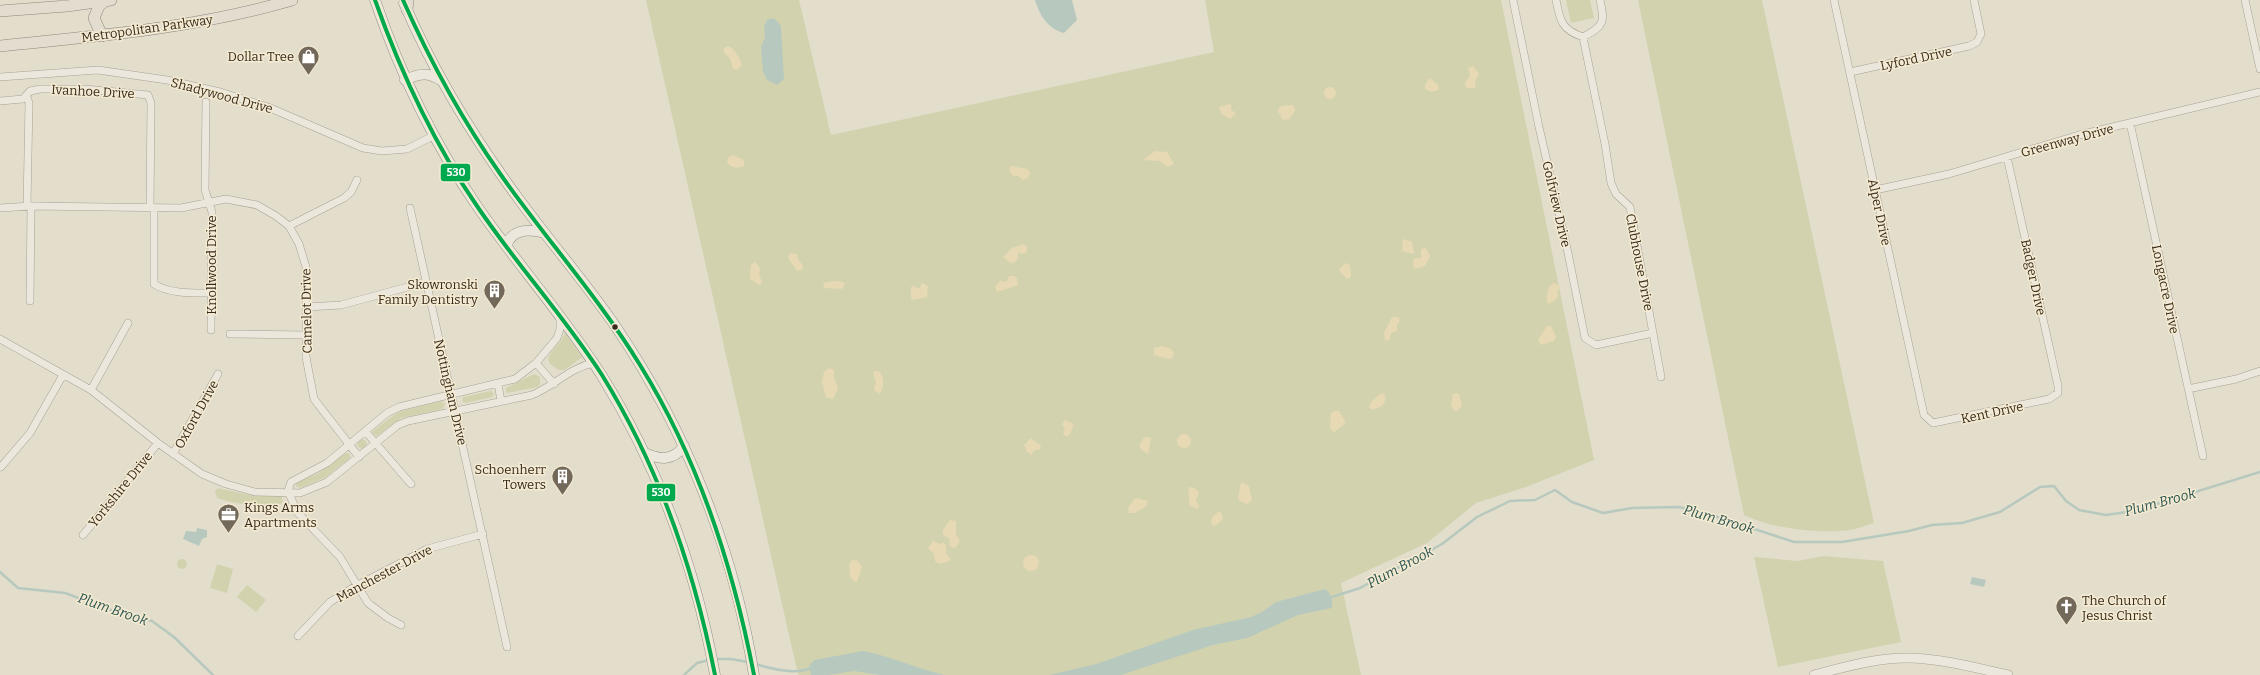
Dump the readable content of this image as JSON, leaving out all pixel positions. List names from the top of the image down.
{
  "streets": {
    "main road": ["Metropolitan Parkway"],
    "street": [
      "Lyford Drive",
      "Ivanhoe Drive",
      "Shadywood Drive",
      "Greenway Drive",
      "Golfview Drive",
      "Alper Drive",
      "Clubhouse Drive",
      "Knollwood Drive",
      "Badger Drive",
      "Longacre Drive",
      "Camelot Drive",
      "Nottingham Drive",
      "Kent Drive",
      "Oxford Drive",
      "Yorkshire Drive",
      "Manchester Drive"
    ]
  },
  "crossings": [
    ["Lyford Drive", "Alper Drive"],
    ["Ivanhoe Drive", "Camelot Drive"],
    ["Greenway Drive", "Alper Drive"],
    ["Greenway Drive", "Badger Drive"],
    ["Greenway Drive", "Longacre Drive"],
    ["Golfview Drive", "Clubhouse Drive"],
    ["Alper Drive", "Kent Drive"],
    ["Knollwood Drive", "Camelot Drive"],
    ["Badger Drive", "Kent Drive"],
    ["Nottingham Drive", "Manchester Drive"]
  ],
  "water": ["Plum Brook"],
  "places": {
    "shop": ["Dollar Tree"],
    "building": ["Skowronski Family Dentistry", "Schoenherr Towers"],
    "office": ["Kings Arms Apartments"],
    "church": ["The Church of Jesus Christ"]
  },
  "lines": ["transit line 530"]
}
